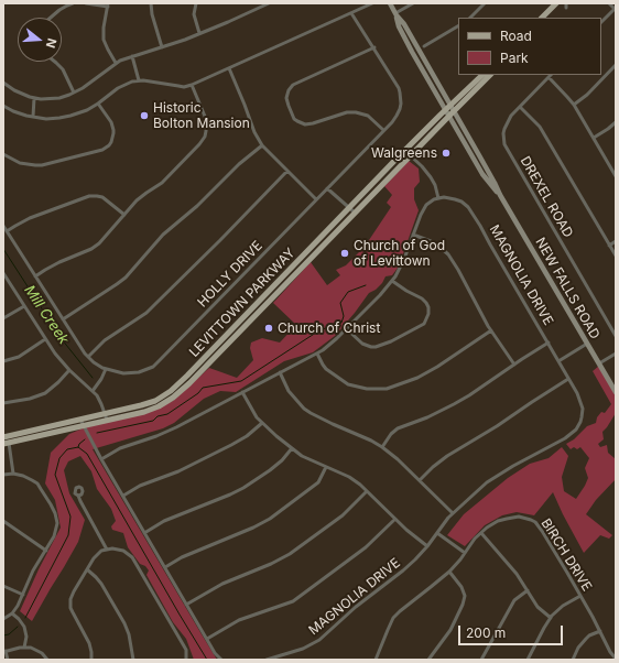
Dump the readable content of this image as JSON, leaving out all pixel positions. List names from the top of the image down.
{
  "streets": {
    "main road": ["NEW FALLS ROAD", "LEVITTOWN PARKWAY"],
    "street": [
      "DREXEL ROAD",
      "HOLLY DRIVE",
      "MAGNOLIA DRIVE",
      "BIRCH DRIVE"
    ]
  },
  "crossings": [
    ["NEW FALLS ROAD", "LEVITTOWN PARKWAY"]
  ],
  "water": ["Mill Creek"],
  "places": [
    "Historic Bolton Mansion",
    "Walgreens",
    "Church of God of Levittown",
    "Church of Christ"
  ],
  "legend": ["Road", "Park"],
  "scale_bar": "200 m",
  "north": "right"
}
